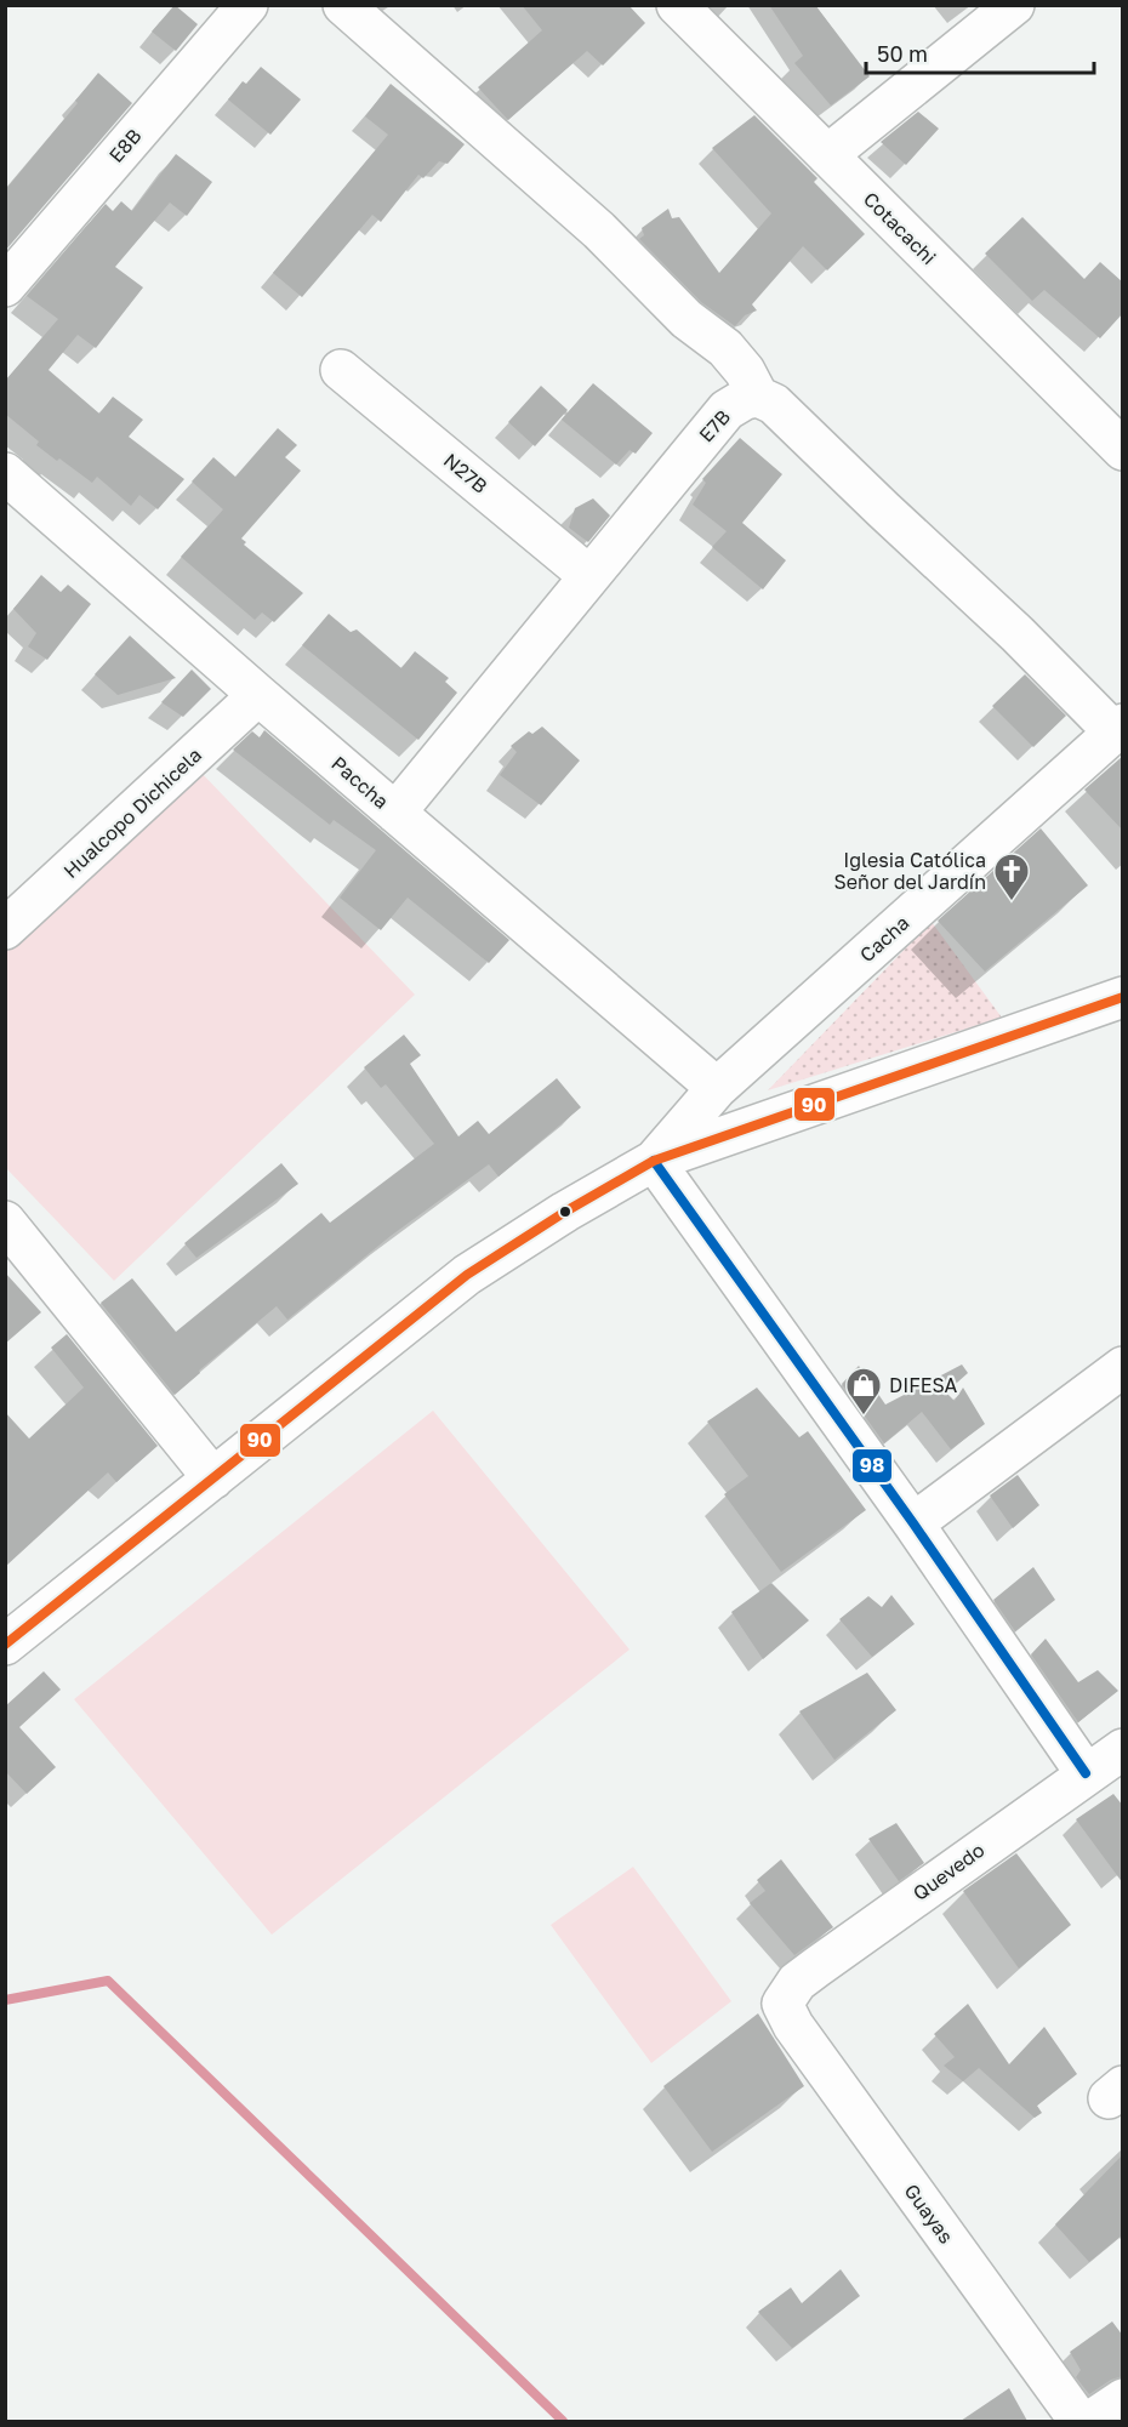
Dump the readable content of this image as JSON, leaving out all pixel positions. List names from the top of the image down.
{
  "streets": {
    "street": [
      "E8B",
      "Cotacachi",
      "E7B",
      "N27B",
      "Paccha",
      "Hualcopo Dichicela",
      "Cacha",
      "Quevedo",
      "Guayas"
    ]
  },
  "crossings": [
    ["E7B", "N27B"],
    ["E7B", "Paccha"],
    ["Paccha", "Hualcopo Dichicela"],
    ["Paccha", "Cacha"],
    ["Quevedo", "Guayas"]
  ],
  "places": {
    "church": ["Iglesia Católica Señor del Jardín"],
    "shop": ["DIFESA"]
  },
  "lines": ["transit line 90", "transit line 98"],
  "scale_bar": "50 m"
}
